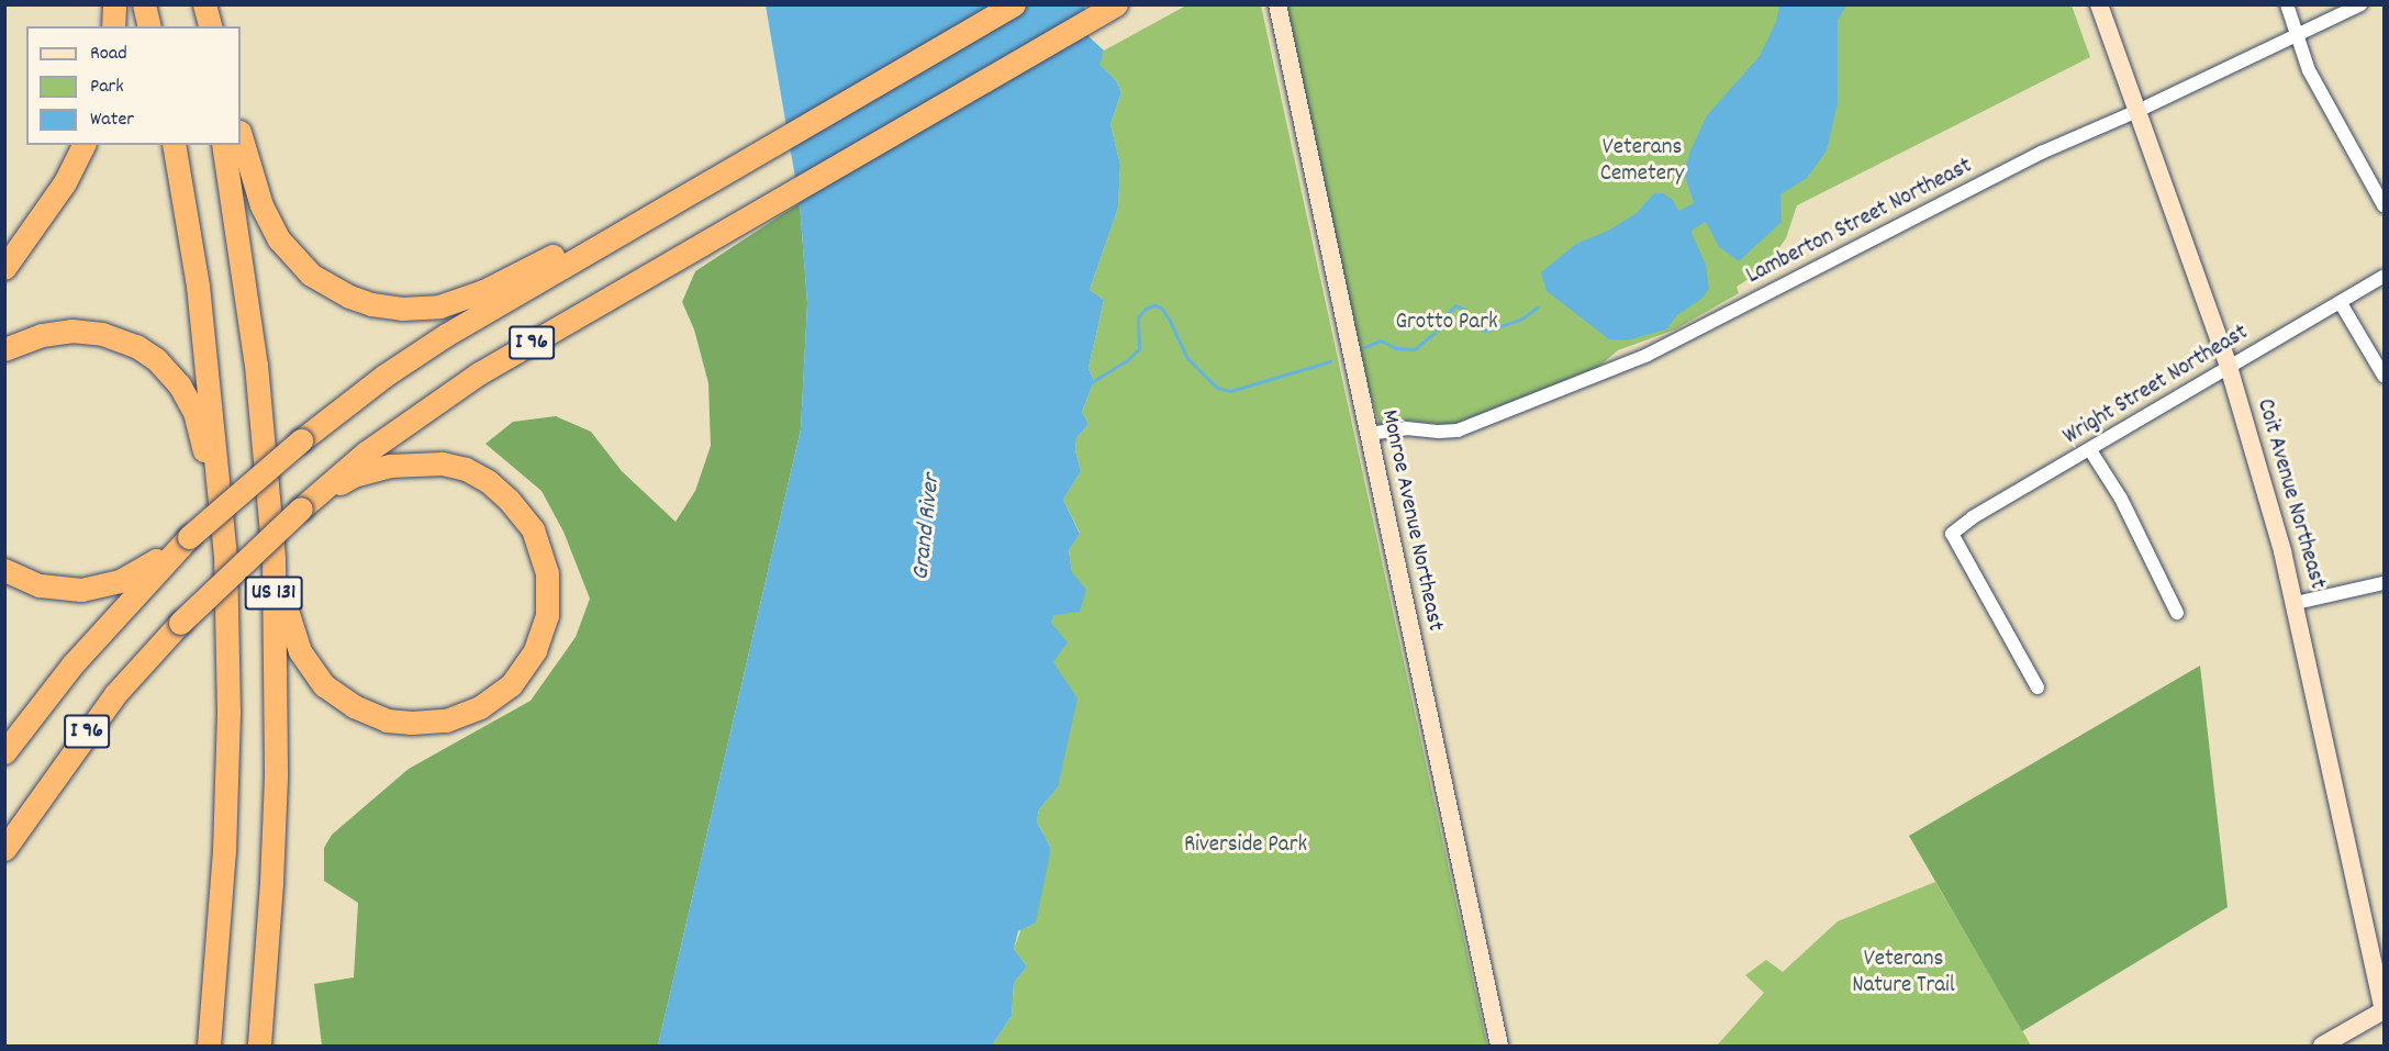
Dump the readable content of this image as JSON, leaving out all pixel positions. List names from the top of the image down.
{
  "streets": {
    "highway": ["I 96", "US 131"],
    "main road": ["Coit Avenue Northeast", "Monroe Avenue Northeast"],
    "street": ["Lamberton Street Northeast", "Wright Street Northeast"]
  },
  "crossings": [
    ["Lamberton Street Northeast", "Coit Avenue Northeast"],
    ["Lamberton Street Northeast", "Monroe Avenue Northeast"],
    ["Wright Street Northeast", "Coit Avenue Northeast"]
  ],
  "water": ["Grand River"],
  "parks": [
    "Veterans Cemetery",
    "Grotto Park",
    "Riverside Park",
    "Veterans Nature Trail"
  ],
  "legend": ["Road", "Park", "Water"]
}
